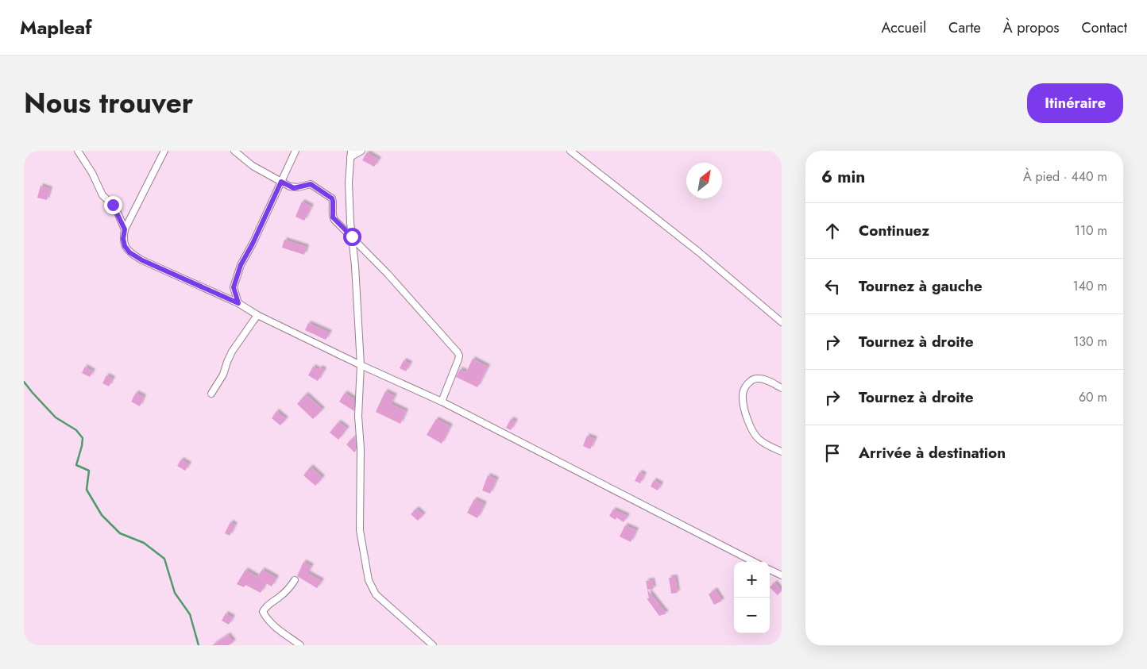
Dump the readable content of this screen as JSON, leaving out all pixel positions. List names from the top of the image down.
{
  "north": "top right",
  "page": {
    "header": "Mapleaf",
    "nav": [
      "Accueil",
      "Carte",
      "À propos",
      "Contact"
    ],
    "title": "Nous trouver",
    "buttons": "Itinéraire",
    "heading": ["6 min", "À pied · 440 m"],
    "list": [
      ["Continuez", "110 m"],
      ["Tournez à gauche", "140 m"],
      ["Tournez à droite", "130 m"],
      ["Tournez à droite", "60 m"],
      "Arrivée à destination"
    ],
    "map_buttons": ["+", "−"]
  }
}
